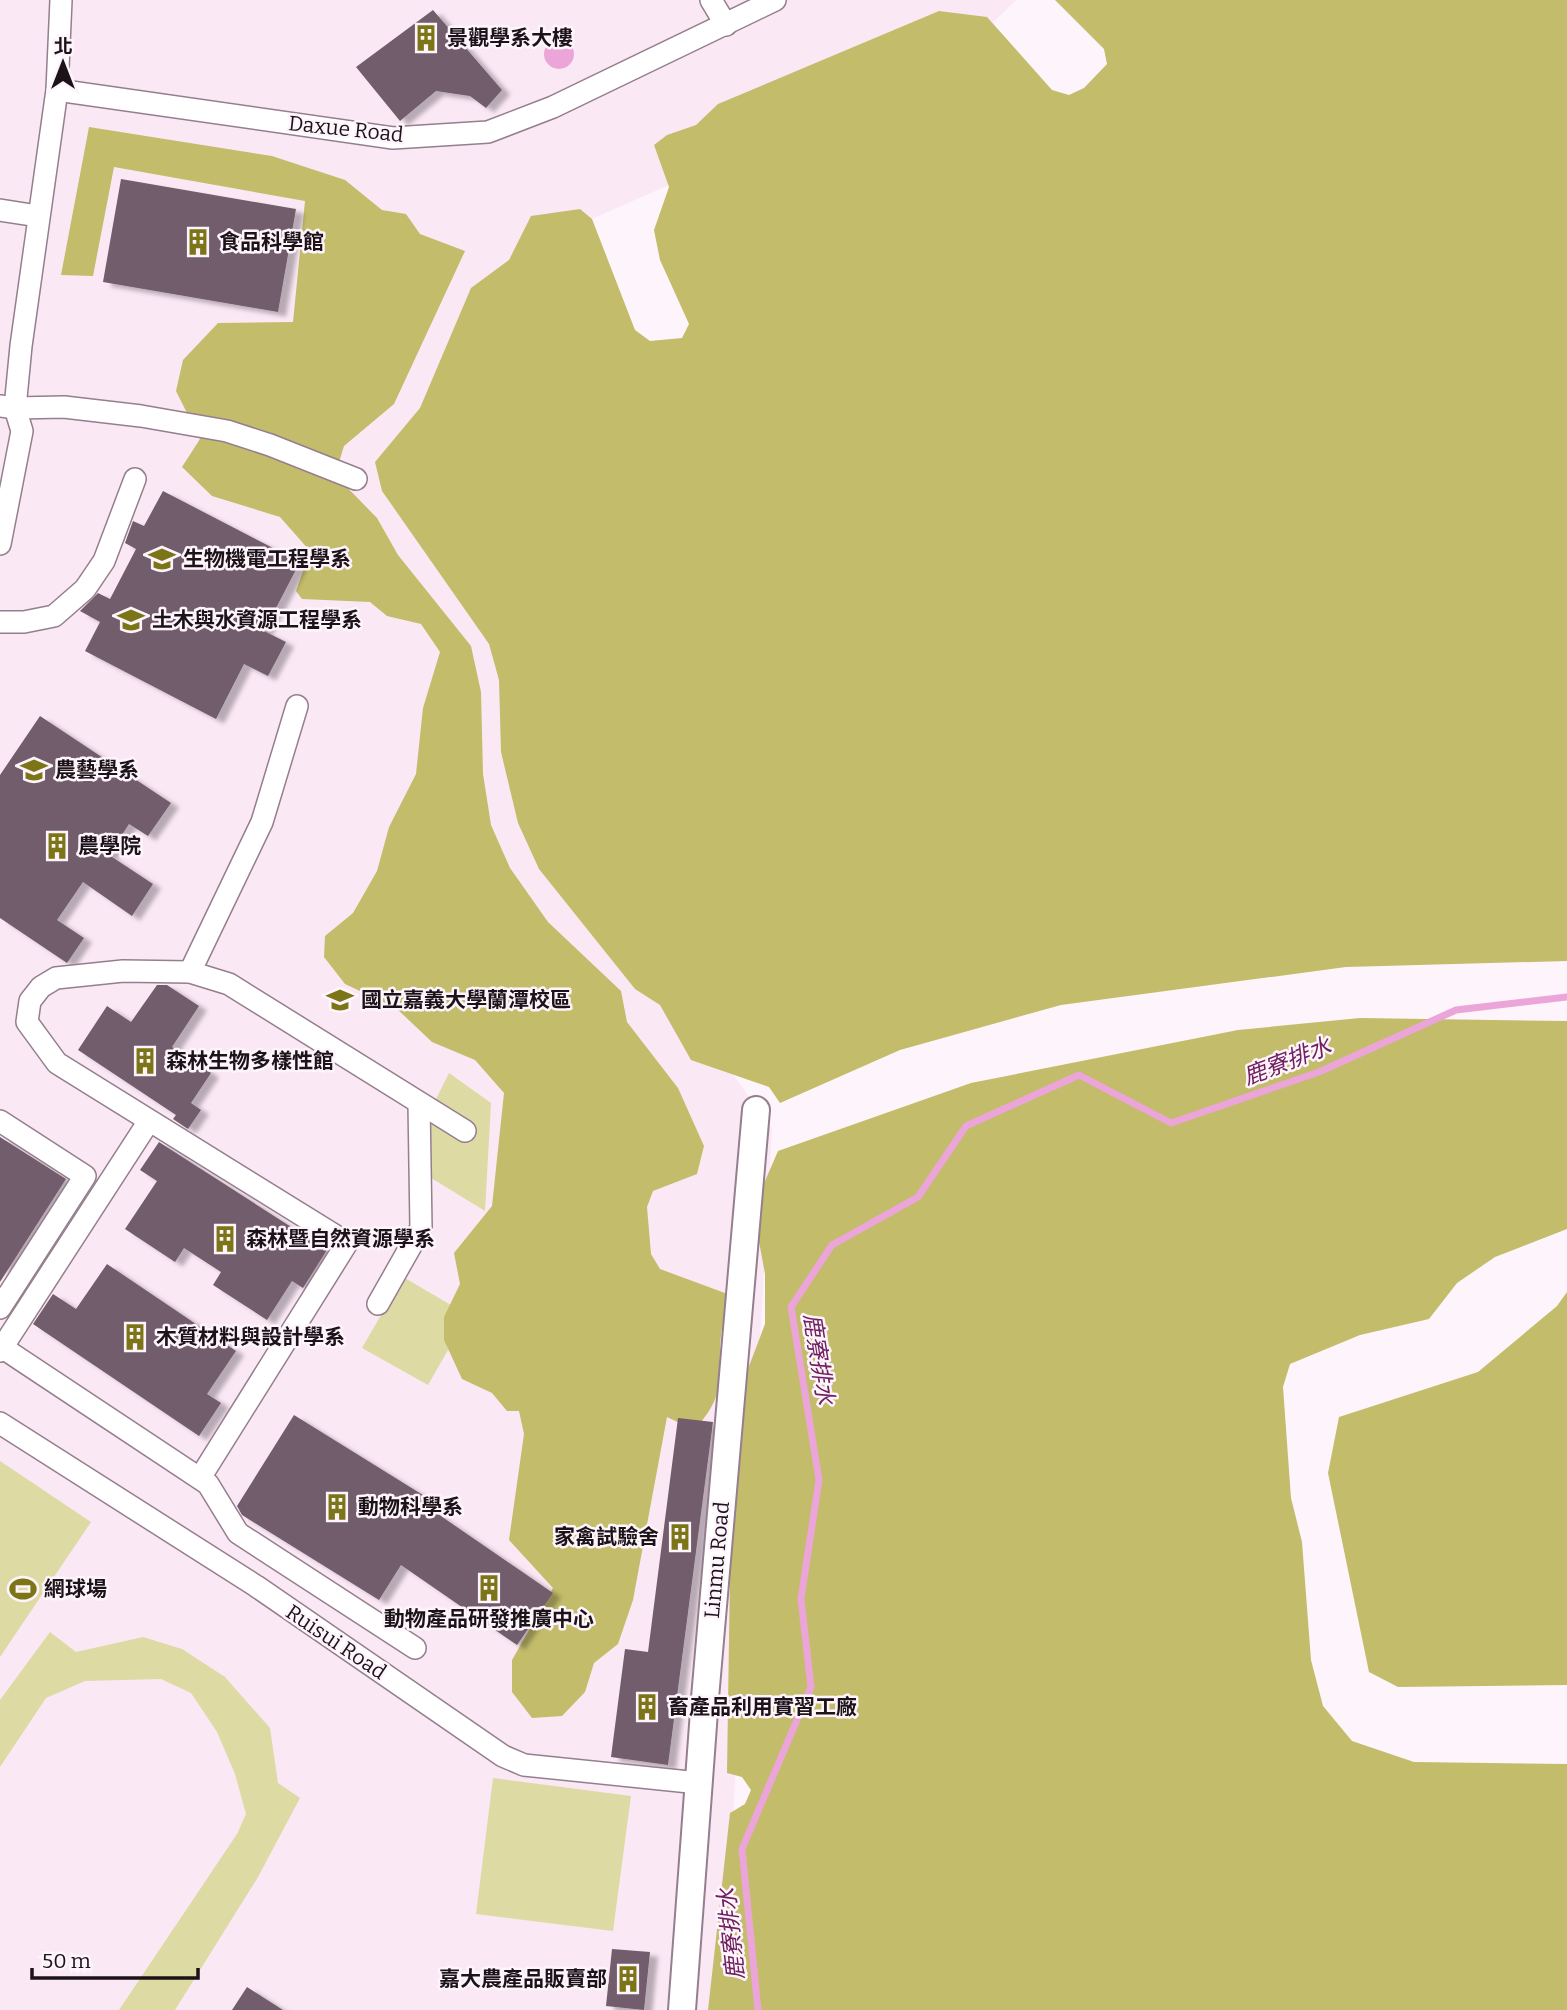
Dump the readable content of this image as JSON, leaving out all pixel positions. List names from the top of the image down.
{
  "streets": {
    "street": ["Daxue Road", "Linmu Road", "Ruisui Road"]
  },
  "crossings": [
    ["Linmu Road", "Ruisui Road"]
  ],
  "water": ["鹿寮排水"],
  "places": {
    "building": [
      "景觀學系大樓",
      "食品科學館",
      "農學院",
      "森林生物多樣性館",
      "森林暨自然資源學系",
      "木質材料與設計學系",
      "動物科學系",
      "家禽試驗舍",
      "動物產品研發推廣中心",
      "畜產品利用實習工廠",
      "嘉大農產品販賣部"
    ],
    "school or university": [
      "生物機電工程學系",
      "土木與水資源工程學系",
      "農藝學系",
      "國立嘉義大學蘭潭校區"
    ],
    "sports": ["網球場"]
  },
  "scale_bar": "50 m",
  "north": "top"
}
